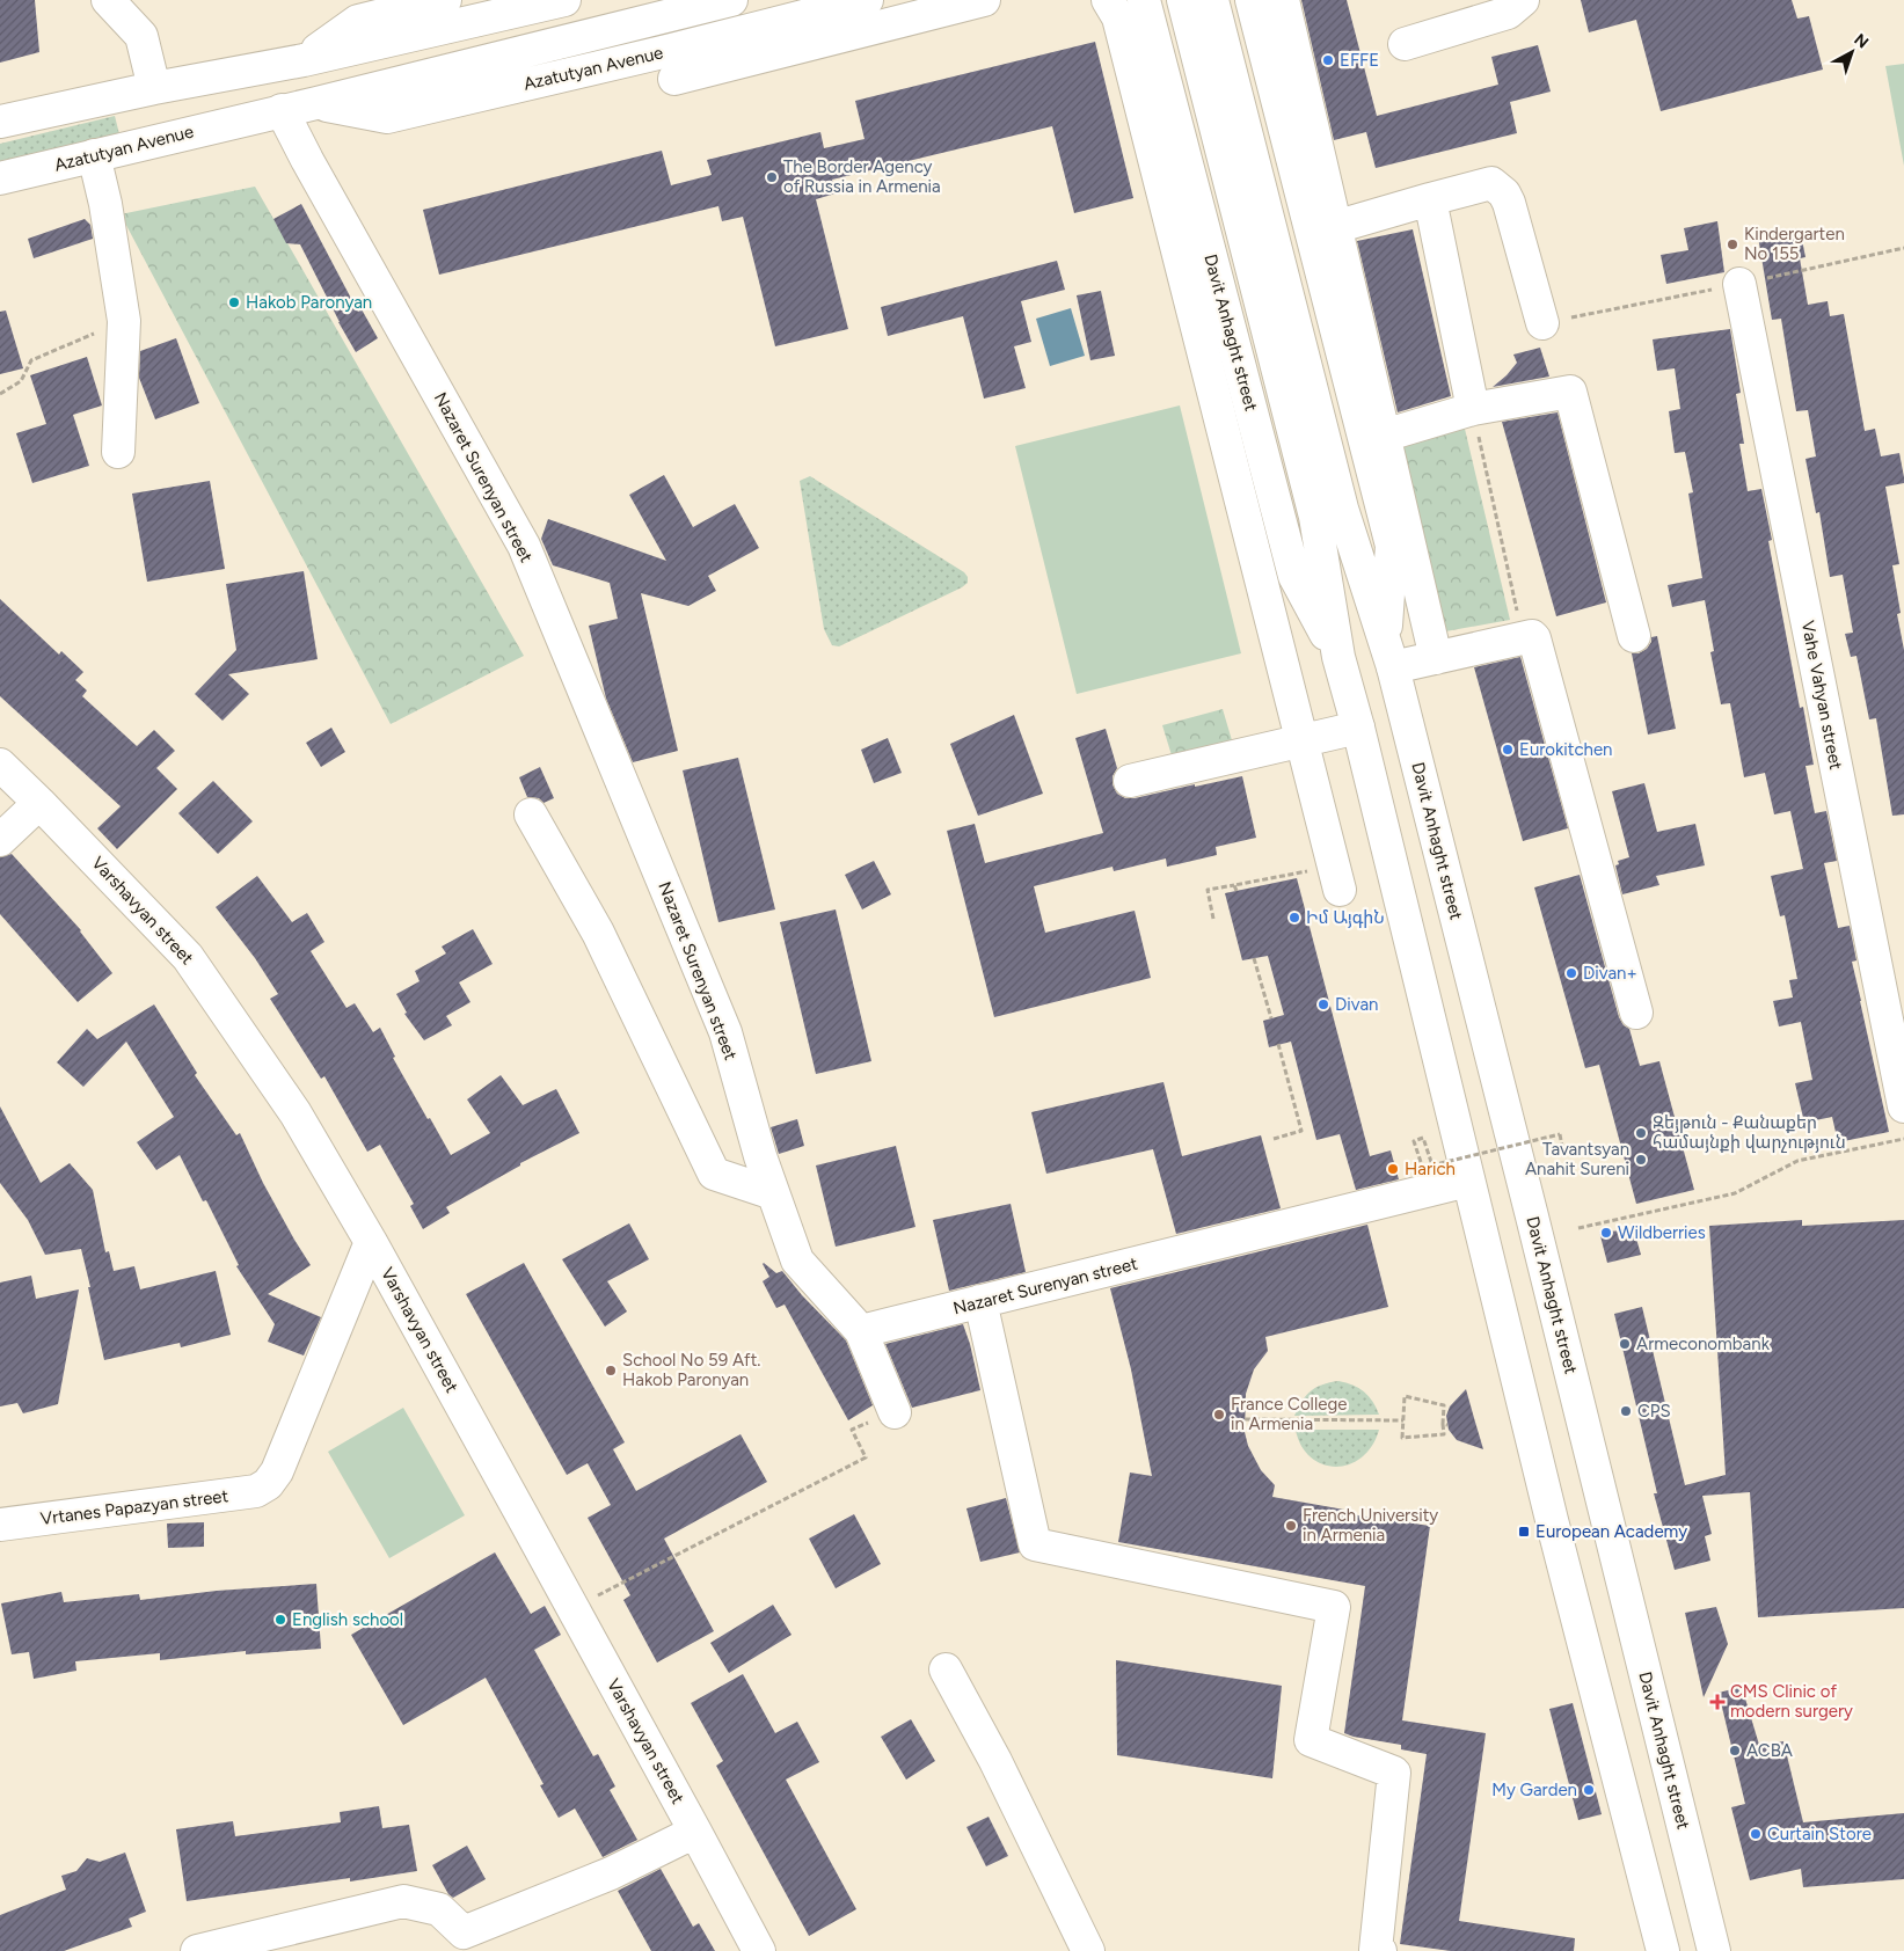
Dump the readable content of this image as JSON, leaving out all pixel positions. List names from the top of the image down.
{
  "streets": {
    "main road": [
      "Azatutyan Avenue",
      "Davit Anhaght street",
      "Nazaret Surenyan street",
      "Vahe Vahyan street",
      "Varshavyan street",
      "Vrtanes Papazyan street"
    ]
  },
  "crossings": [
    ["Azatutyan Avenue", "Nazaret Surenyan street"],
    ["Davit Anhaght street", "Nazaret Surenyan street"],
    ["Varshavyan street", "Vrtanes Papazyan street"]
  ],
  "places": {
    "other": [
      "EFFE",
      "The Border Agency of Russia in Armenia",
      "Kindergarten No 155",
      "Hakob Paronyan",
      "Eurokitchen",
      "Իմ ԱյգիՆ",
      "Divan+",
      "Divan",
      "Զեյթուն - Քանաքեր համայնքի վարչություն",
      "Tavantsyan Anahit Sureni",
      "Harich",
      "Wildberries",
      "Armeconombank",
      "School No 59 Aft. Hakob Paronyan",
      "CPS",
      "France College in Armenia",
      "French University in Armenia",
      "English school",
      "ACBA",
      "My Garden",
      "Curtain Store"
    ],
    "transit": ["European Academy"],
    "health": ["CMS Clinic of modern surgery"]
  },
  "north": "top right"
}
